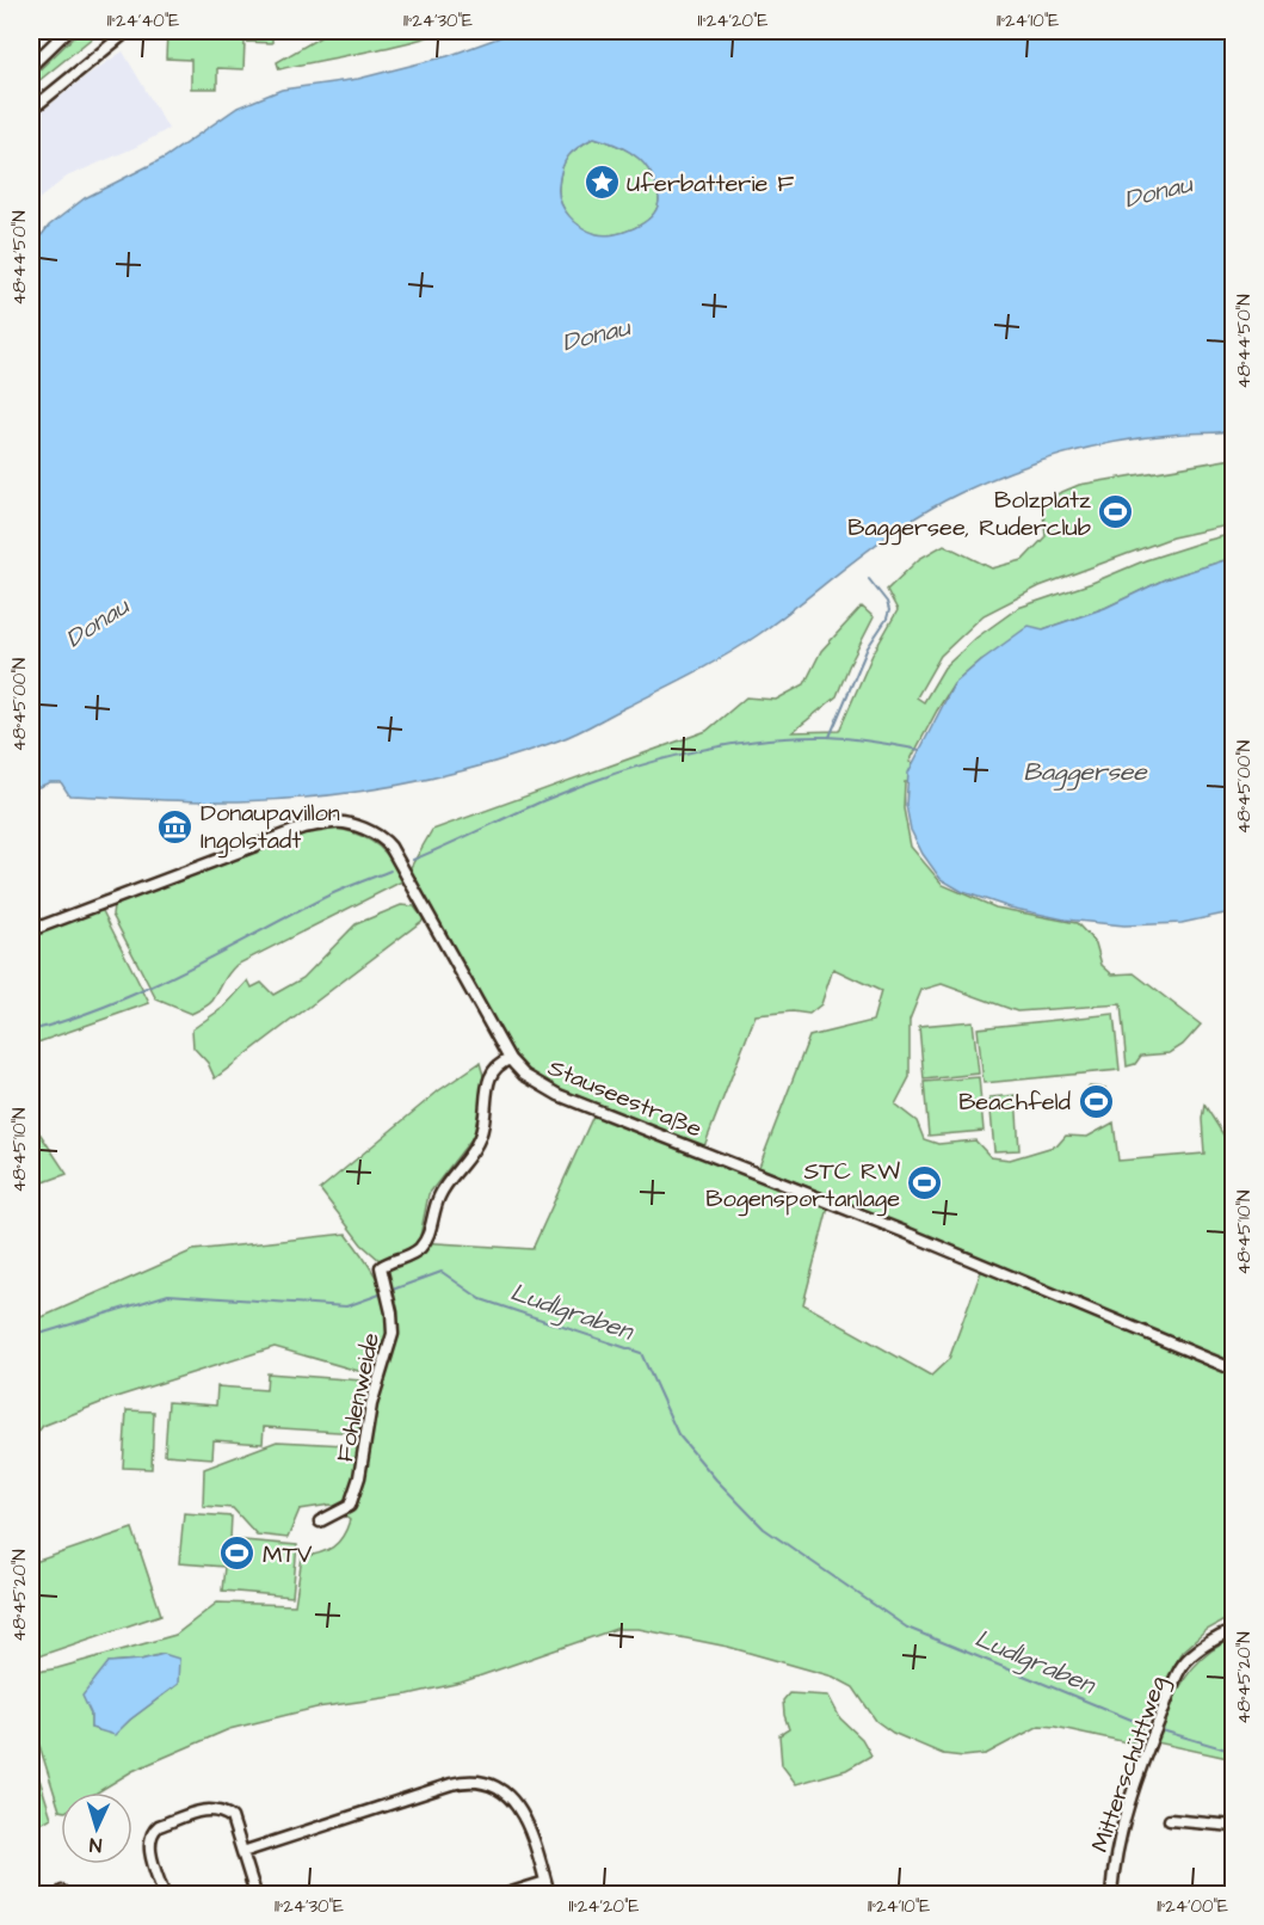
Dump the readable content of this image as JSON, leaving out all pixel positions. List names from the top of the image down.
{
  "streets": {
    "street": ["Stauseestraße", "Fohlenweide", "Mitterschüttweg"]
  },
  "crossings": [
    ["Stauseestraße", "Fohlenweide"]
  ],
  "water": ["Donau", "Baggersee", "Ludlgraben"],
  "places": {
    "place": ["Uferbatterie F"],
    "sports": [
      "Bolzplatz Baggersee, Ruderclub",
      "Beachfeld",
      "STC RW Bogensportanlage",
      "MTV"
    ],
    "museum": ["Donaupavillon Ingolstadt"]
  },
  "north": "bottom",
  "coordinates": [
    "11°24'40\"E",
    "11°24'30\"E",
    "11°24'20\"E",
    "11°24'10\"E",
    "48°44'50\"N",
    "48°45'00\"N",
    "48°45'10\"N",
    "48°45'20\"N",
    "11°24'00\"E"
  ]
}
